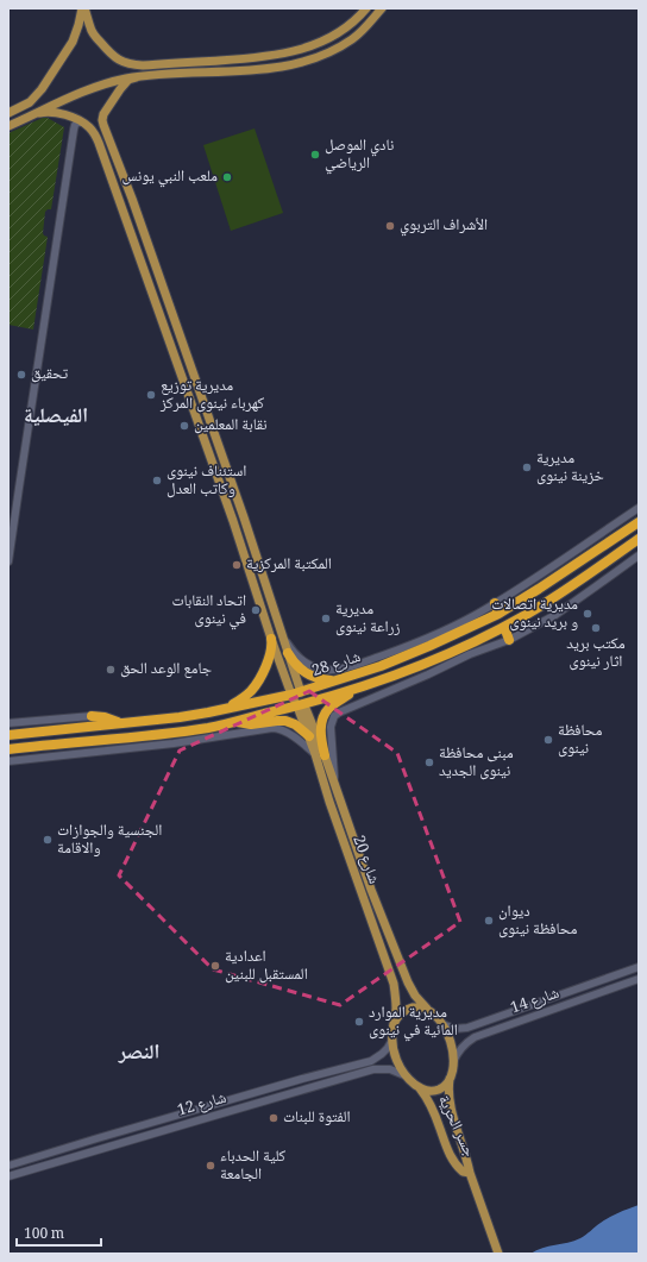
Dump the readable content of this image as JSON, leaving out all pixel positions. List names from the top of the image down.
{
  "streets": {
    "highway": ["شارع 28"],
    "main road": ["شارع 20", "جسر الحرية"],
    "street": ["شارع 14", "شارع 12"]
  },
  "crossings": [
    ["شارع 28", "شارع 20"],
    ["شارع 20", "شارع 14"],
    ["شارع 20", "شارع 12"],
    ["شارع 20", "جسر الحرية"],
    ["شارع 14", "شارع 12"],
    ["شارع 14", "جسر الحرية"],
    ["شارع 12", "جسر الحرية"]
  ],
  "districts": ["الفيصلية", "النصر"],
  "places": [
    "نادي الموصل الرياضي",
    "ملعب النبي يونس",
    "الأشراف التربوي",
    "تحقيق",
    "مديرية توزيع كهرباء نينوى المركز",
    "نقابة المعلمين",
    "مديرية خزينة نينوى",
    "استئناف نينوى وكاتب العدل",
    "المكتبة المركزية",
    "اتحاد النقابات في نينوى",
    "مديرية اتصالات و بريد نينوى",
    "مديرية زراعة نينوى",
    "مكتب بريد اثار نينوى",
    "جامع الوعد الحق",
    "محافظة نينوى",
    "مبنى محافظة نينوى الجديد",
    "الجنسية والجوازات والاقامة",
    "ديوان محافظة نينوى",
    "اعدادية المستقبل للبنين",
    "مديرية الموارد المائية في نينوى",
    "الفتوة للبنات",
    "كلية الحدباء الجامعة"
  ],
  "scale_bar": "100 m"
}
